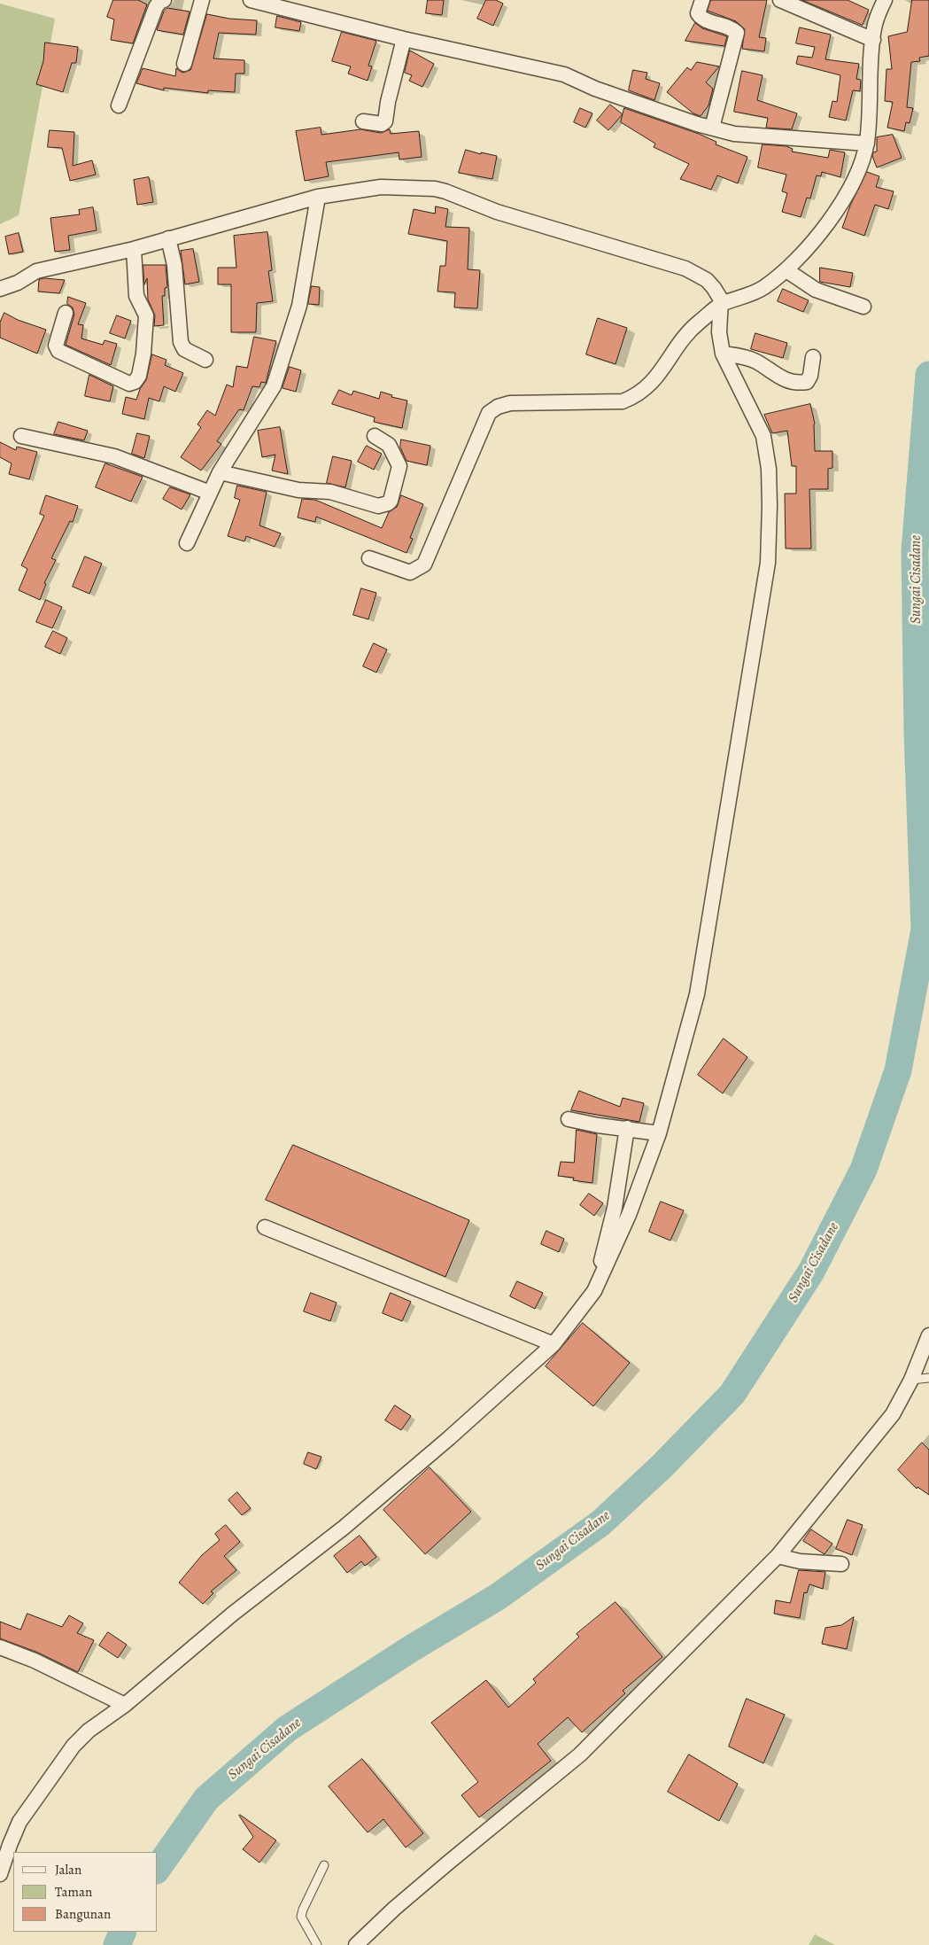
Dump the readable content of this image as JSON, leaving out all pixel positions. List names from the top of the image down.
{
  "water": ["Sungai Cisadane"],
  "legend": ["Jalan", "Taman", "Bangunan"]
}
